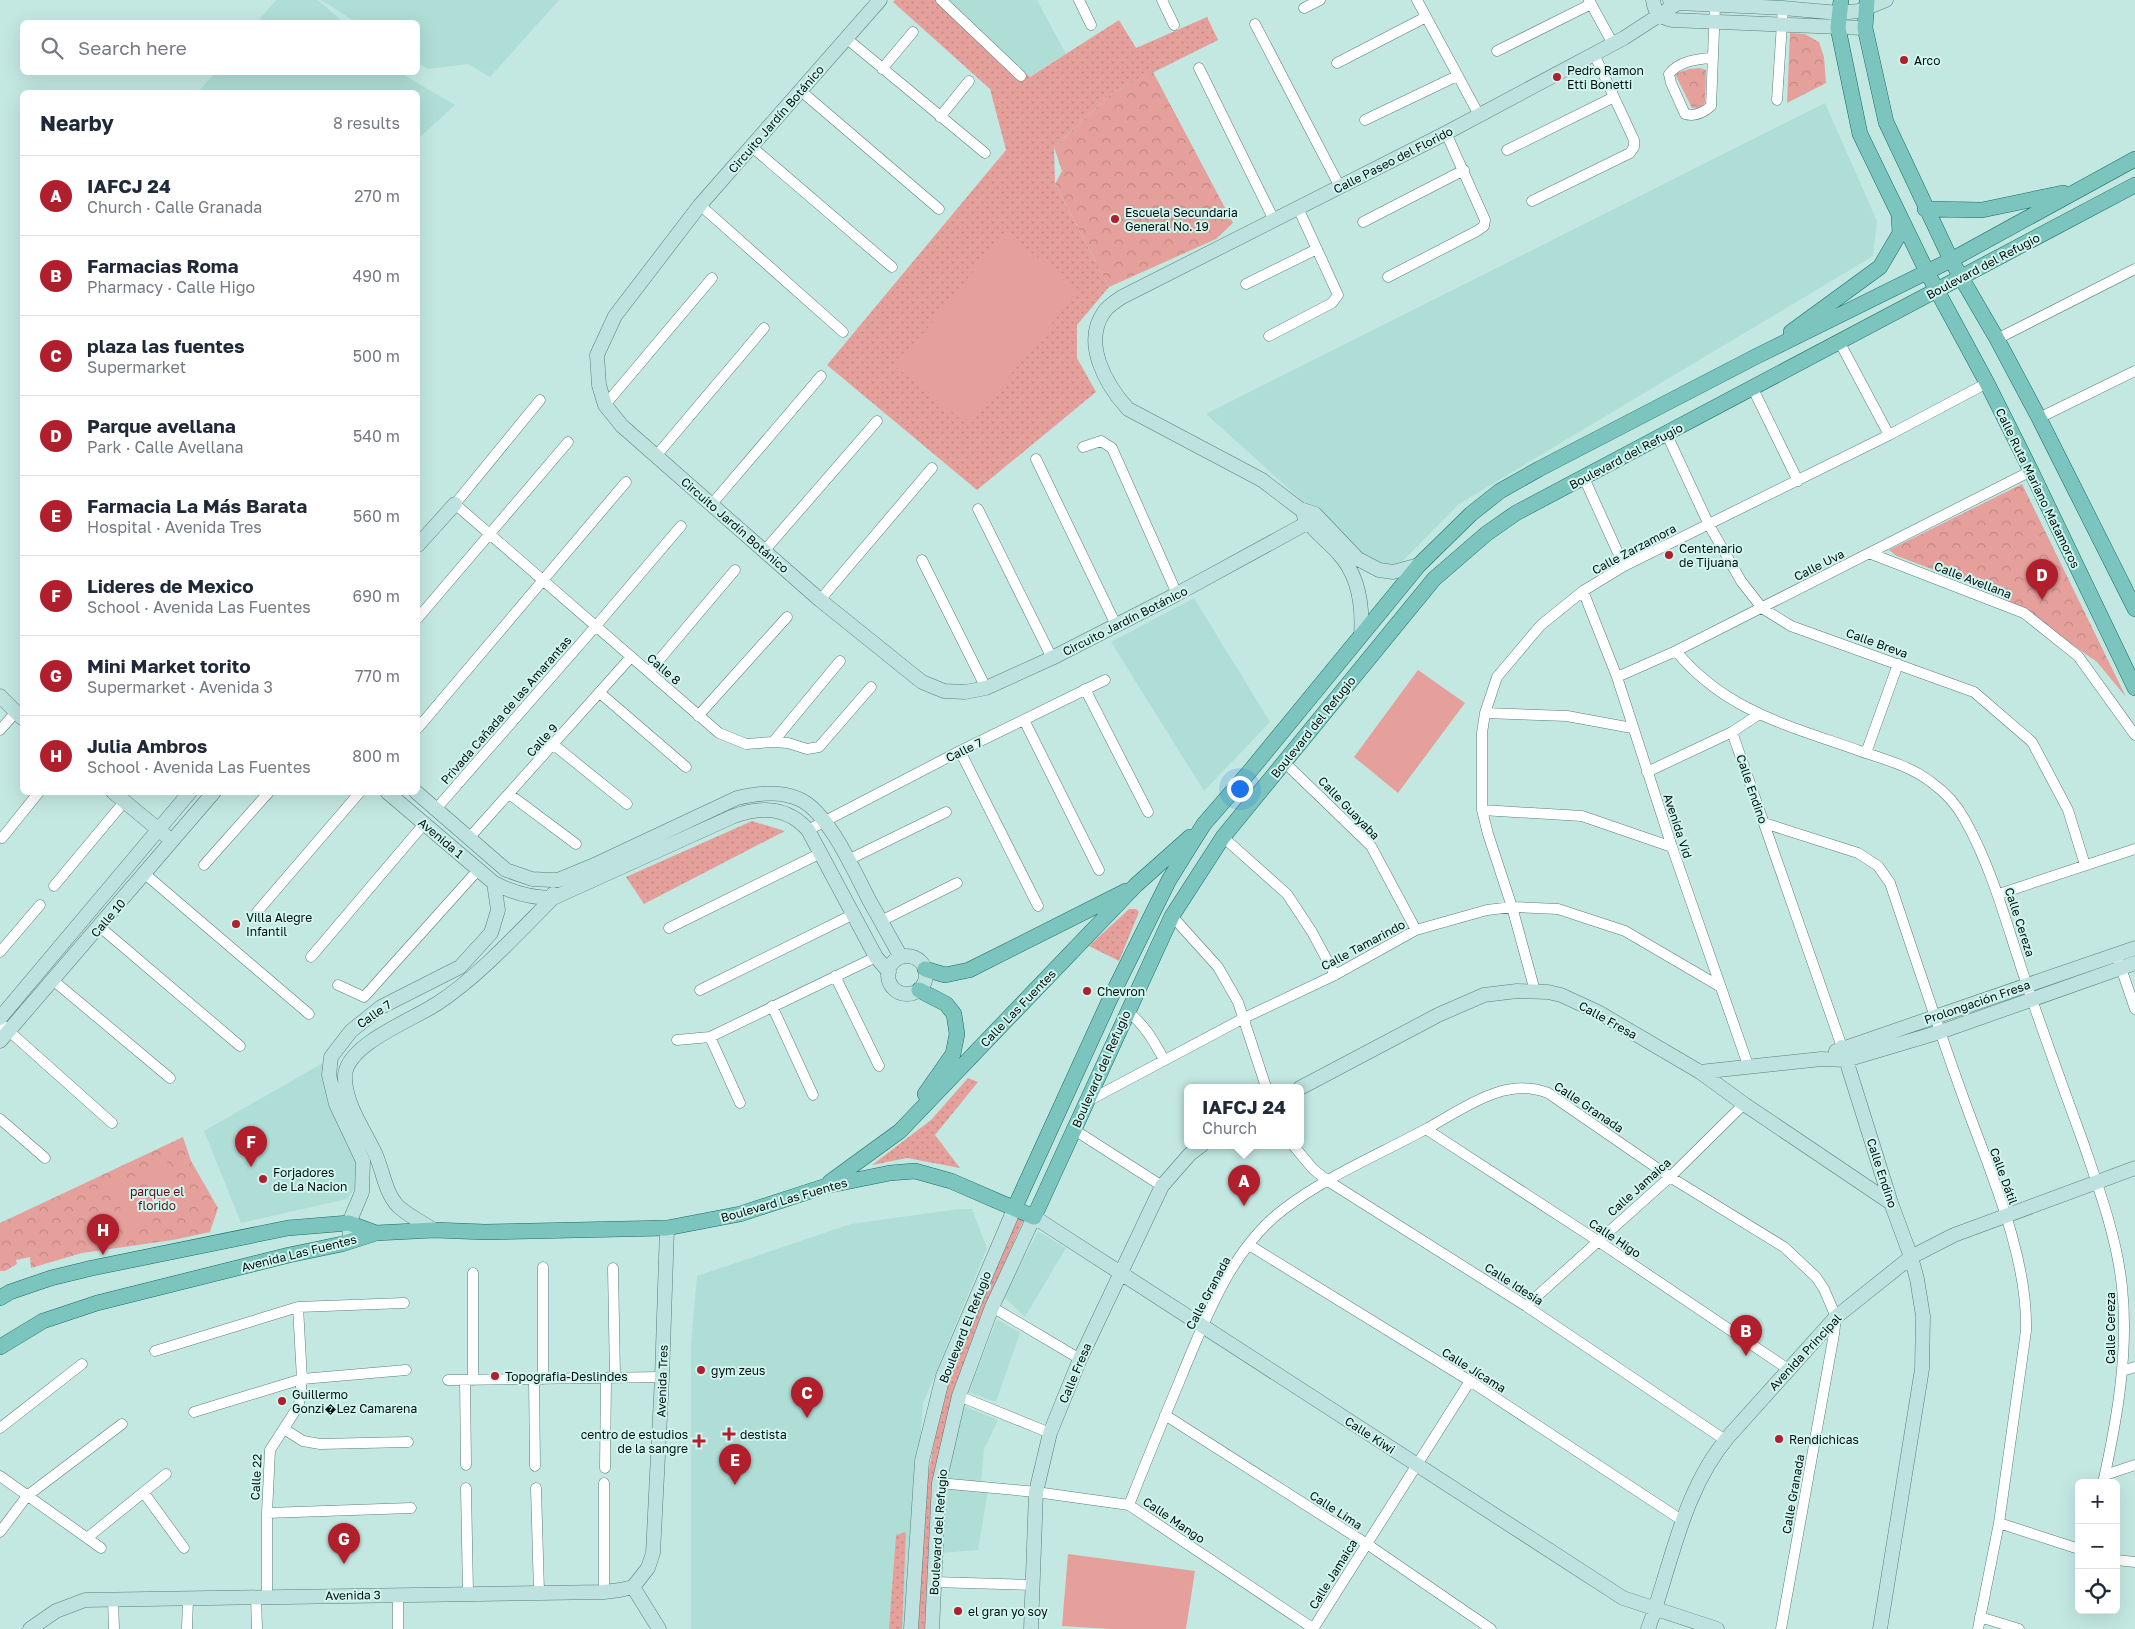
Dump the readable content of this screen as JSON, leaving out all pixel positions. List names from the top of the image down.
{
  "streets": {
    "main road": [
      "Boulevard del Refugio",
      "Calle Ruta Mariano Matamoros",
      "Calle Las Fuentes",
      "Boulevard Las Fuentes",
      "Avenida Las Fuentes"
    ],
    "street": [
      "Circuito Jardín Botánico",
      "Calle Paseo del Florido",
      "Calle Zarzamora",
      "Calle Uva",
      "Calle Avellana",
      "Calle Breva",
      "Calle 8",
      "Privada Cañada de las Amarantas",
      "Calle 9",
      "Calle 7",
      "Calle Endino",
      "Calle Guayaba",
      "Avenida Vid",
      "Avenida 1",
      "Calle 10",
      "Calle Cereza",
      "Calle Tamarindo",
      "Prolongación Fresa",
      "Calle Fresa",
      "Calle Granada",
      "Calle Dátil",
      "Calle Jamaica",
      "Calle Higo",
      "Calle Idesia",
      "Boulevard El Refugio",
      "Avenida Principal",
      "Calle Jícama",
      "Avenida Tres",
      "Calle Kiwi",
      "Calle 22",
      "Calle Lima",
      "Calle Mango",
      "Avenida 3"
    ]
  },
  "crossings": [
    ["Circuito Jardín Botánico", "Calle Paseo del Florido"],
    ["Boulevard del Refugio", "Calle Ruta Mariano Matamoros"],
    ["Boulevard del Refugio", "Calle Breva"],
    ["Boulevard del Refugio", "Calle Guayaba"],
    ["Boulevard del Refugio", "Calle Tamarindo"],
    ["Boulevard del Refugio", "Calle Las Fuentes"],
    ["Boulevard del Refugio", "Boulevard Las Fuentes"],
    ["Boulevard del Refugio", "Boulevard El Refugio"],
    ["Boulevard del Refugio", "Calle Kiwi"],
    ["Boulevard del Refugio", "Calle Mango"],
    ["Calle Ruta Mariano Matamoros", "Calle Zarzamora"],
    ["Calle Ruta Mariano Matamoros", "Calle Uva"],
    ["Calle Zarzamora", "Calle Breva"],
    ["Calle Zarzamora", "Avenida Vid"],
    ["Calle Zarzamora", "Calle Tamarindo"],
    ["Calle Zarzamora", "Calle Fresa"],
    ["Calle Uva", "Calle Avellana"],
    ["Calle Uva", "Calle Breva"],
    ["Calle Uva", "Avenida Vid"],
    ["Calle Uva", "Calle Cereza"],
    ["Calle 8", "Privada Cañada de las Amarantas"],
    ["Calle 8", "Calle 9"],
    ["Privada Cañada de las Amarantas", "Avenida 1"],
    ["Calle 9", "Avenida 1"],
    ["Calle 7", "Avenida 1"],
    ["Calle 7", "Boulevard Las Fuentes"],
    ["Calle 7", "Avenida Las Fuentes"],
    ["Calle Endino", "Prolongación Fresa"],
    ["Calle Endino", "Calle Fresa"],
    ["Calle Endino", "Calle Dátil"],
    ["Calle Endino", "Avenida Principal"],
    ["Calle Guayaba", "Calle Tamarindo"],
    ["Avenida Vid", "Calle Tamarindo"],
    ["Avenida Vid", "Prolongación Fresa"],
    ["Calle Cereza", "Prolongación Fresa"],
    ["Calle Cereza", "Avenida Principal"],
    ["Prolongación Fresa", "Calle Fresa"],
    ["Prolongación Fresa", "Calle Dátil"],
    ["Calle Las Fuentes", "Boulevard Las Fuentes"],
    ["Calle Fresa", "Calle Jamaica"],
    ["Calle Fresa", "Calle Kiwi"],
    ["Calle Fresa", "Calle Mango"],
    ["Calle Granada", "Calle Jamaica"],
    ["Calle Granada", "Calle Higo"],
    ["Calle Granada", "Calle Idesia"],
    ["Calle Granada", "Avenida Principal"],
    ["Calle Granada", "Calle Jícama"],
    ["Calle Granada", "Calle Kiwi"],
    ["Calle Granada", "Calle Lima"],
    ["Calle Granada", "Calle Mango"],
    ["Calle Dátil", "Avenida Principal"],
    ["Calle Jamaica", "Calle Higo"],
    ["Calle Jamaica", "Calle Idesia"],
    ["Calle Jamaica", "Calle Jícama"],
    ["Calle Jamaica", "Calle Kiwi"],
    ["Calle Jamaica", "Calle Lima"],
    ["Calle Jamaica", "Calle Mango"],
    ["Boulevard Las Fuentes", "Avenida Las Fuentes"],
    ["Boulevard Las Fuentes", "Boulevard El Refugio"],
    ["Boulevard Las Fuentes", "Avenida Tres"],
    ["Boulevard Las Fuentes", "Calle Kiwi"],
    ["Calle Higo", "Avenida Principal"],
    ["Calle Idesia", "Avenida Principal"],
    ["Avenida Principal", "Calle Jícama"],
    ["Avenida Principal", "Calle Kiwi"],
    ["Avenida Tres", "Avenida 3"],
    ["Calle 22", "Avenida 3"]
  ],
  "parks": ["parque el florido"],
  "places": {
    "other": [
      "Arco",
      "Pedro Ramon Etti Bonetti",
      "Escuela Secundaria General No. 19",
      "Centenario de Tijuana",
      "Villa Alegre Infantil",
      "Chevron",
      "Forjadores de La Nacion",
      "gym zeus",
      "Topografia-Deslindes",
      "Guillermo Gonzi�Lez Camarena",
      "Rendichicas",
      "el gran yo soy"
    ],
    "health": ["destista", "centro de estudios de la sangre"]
  },
  "page": {
    "search": "Search here",
    "heading": ["Nearby", "8 results"],
    "list": [
      {
        "mark": "A",
        "name": "IAFCJ 24",
        "note": "Church · Calle Granada",
        "value": "270 m"
      },
      {
        "mark": "B",
        "name": "Farmacias Roma",
        "note": "Pharmacy · Calle Higo",
        "value": "490 m"
      },
      {
        "mark": "C",
        "name": "plaza las fuentes",
        "note": "Supermarket",
        "value": "500 m"
      },
      {
        "mark": "D",
        "name": "Parque avellana",
        "note": "Park · Calle Avellana",
        "value": "540 m"
      },
      {
        "mark": "E",
        "name": "Farmacia La Más Barata",
        "note": "Hospital · Avenida Tres",
        "value": "560 m"
      },
      {
        "mark": "F",
        "name": "Lideres de Mexico",
        "note": "School · Avenida Las Fuentes",
        "value": "690 m"
      },
      {
        "mark": "G",
        "name": "Mini Market torito",
        "note": "Supermarket · Avenida 3",
        "value": "770 m"
      },
      {
        "mark": "H",
        "name": "Julia Ambros",
        "note": "School · Avenida Las Fuentes",
        "value": "800 m"
      }
    ],
    "pins": [
      "D",
      "F",
      "A",
      "H",
      "B",
      "C",
      "E",
      "G"
    ],
    "popup": ["IAFCJ 24", "Church"],
    "map_buttons": ["+", "−"]
  }
}
